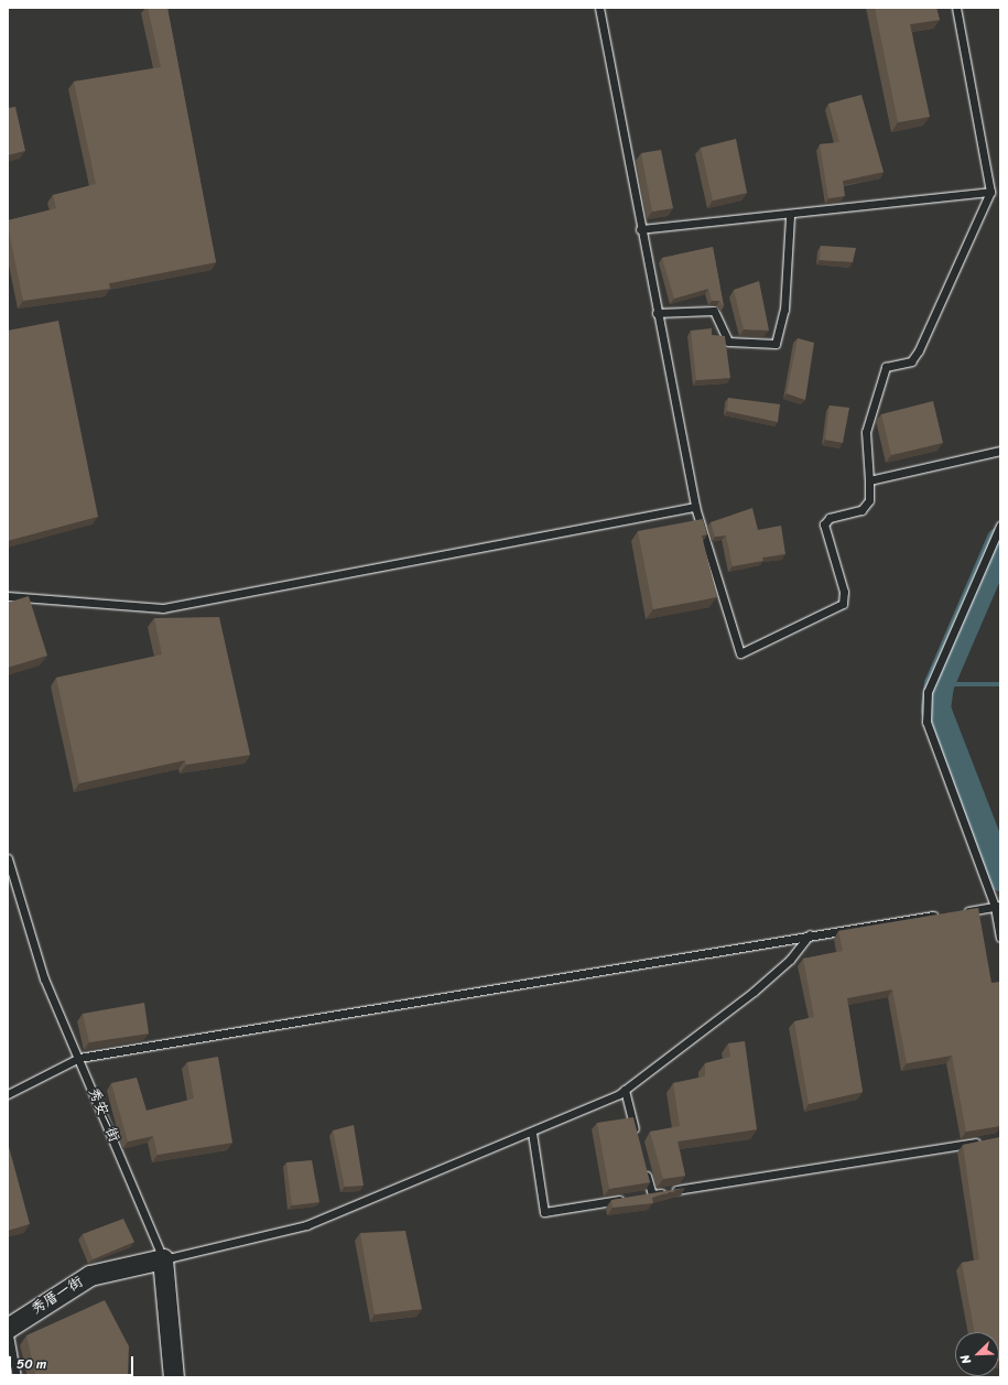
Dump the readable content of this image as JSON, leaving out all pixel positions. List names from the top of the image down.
{
  "streets": {
    "street": ["秀安一街", "秀厝一街"]
  },
  "crossings": [
    ["秀安一街", "秀厝一街"]
  ],
  "scale_bar": "50 m",
  "north": "bottom left"
}
